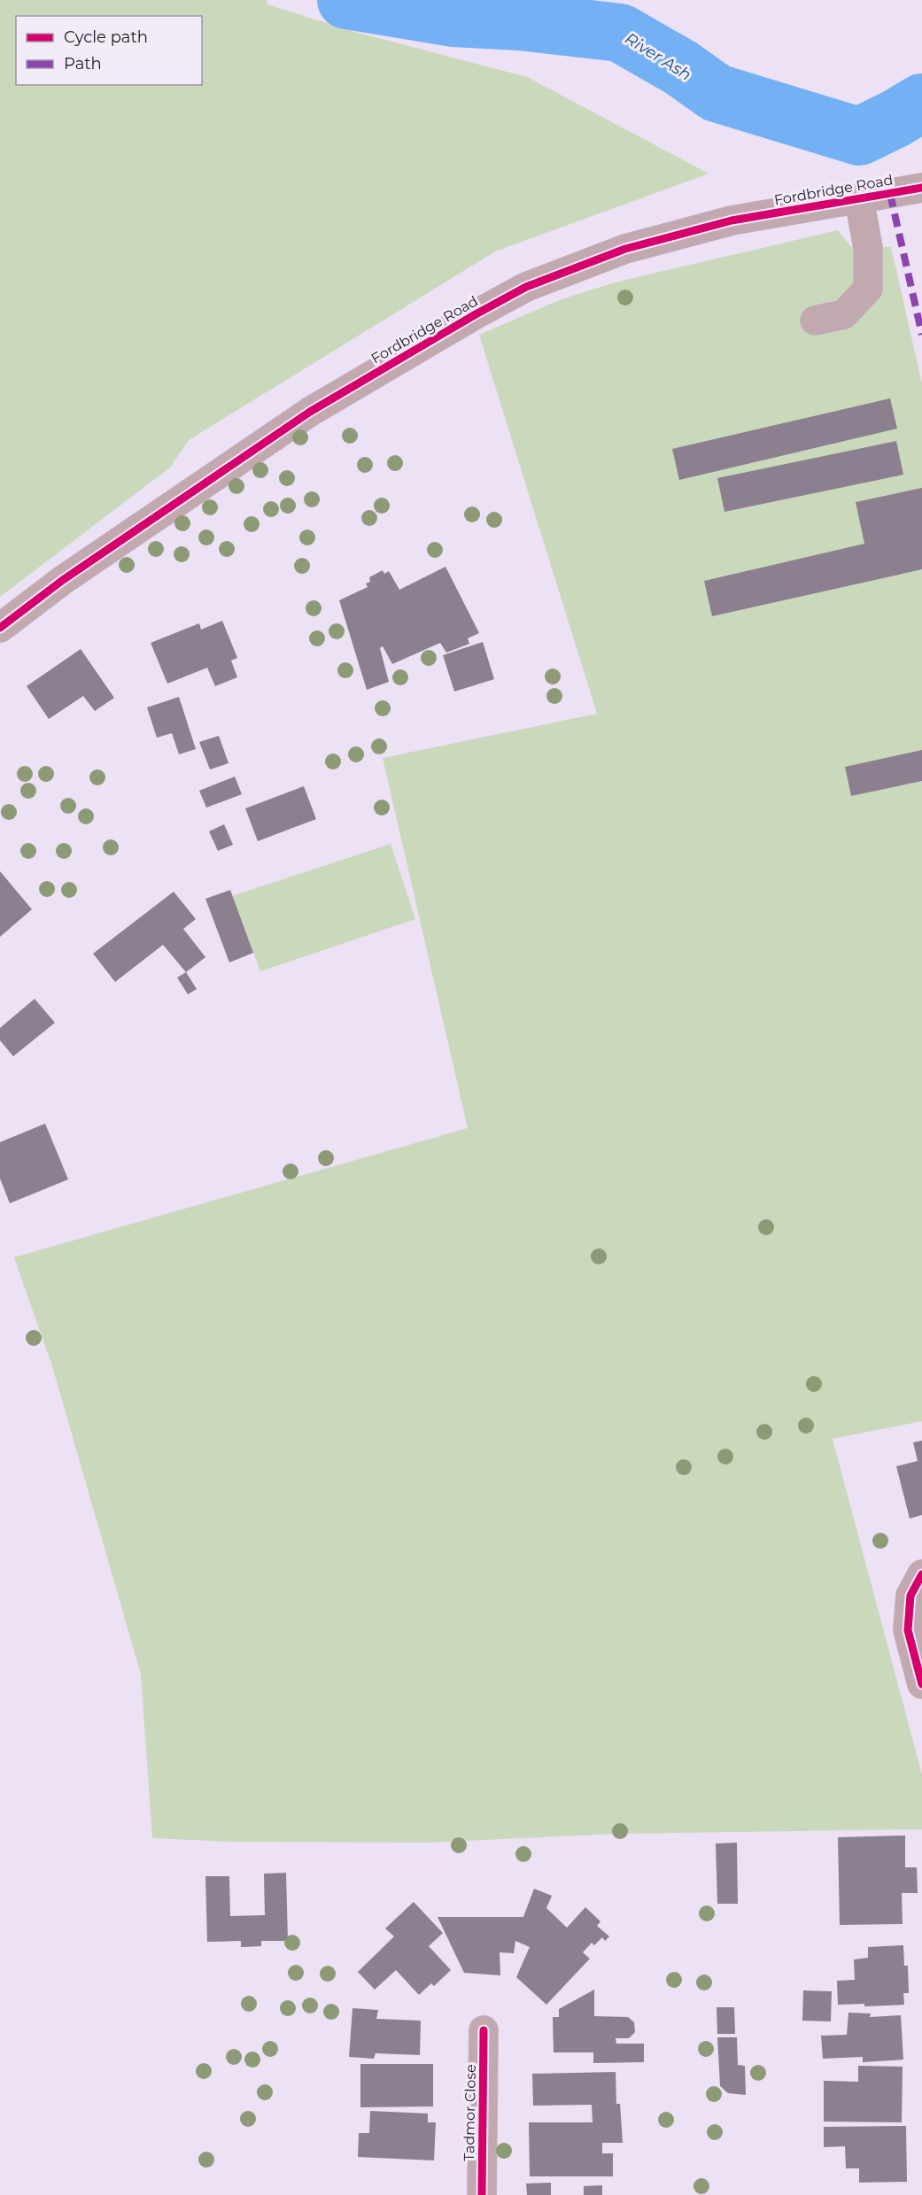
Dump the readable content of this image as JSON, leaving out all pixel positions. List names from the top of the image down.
{
  "streets": {
    "street": ["Fordbridge Road", "Tadmor Close"]
  },
  "water": ["River Ash"],
  "legend": ["Cycle path", "Path"]
}
